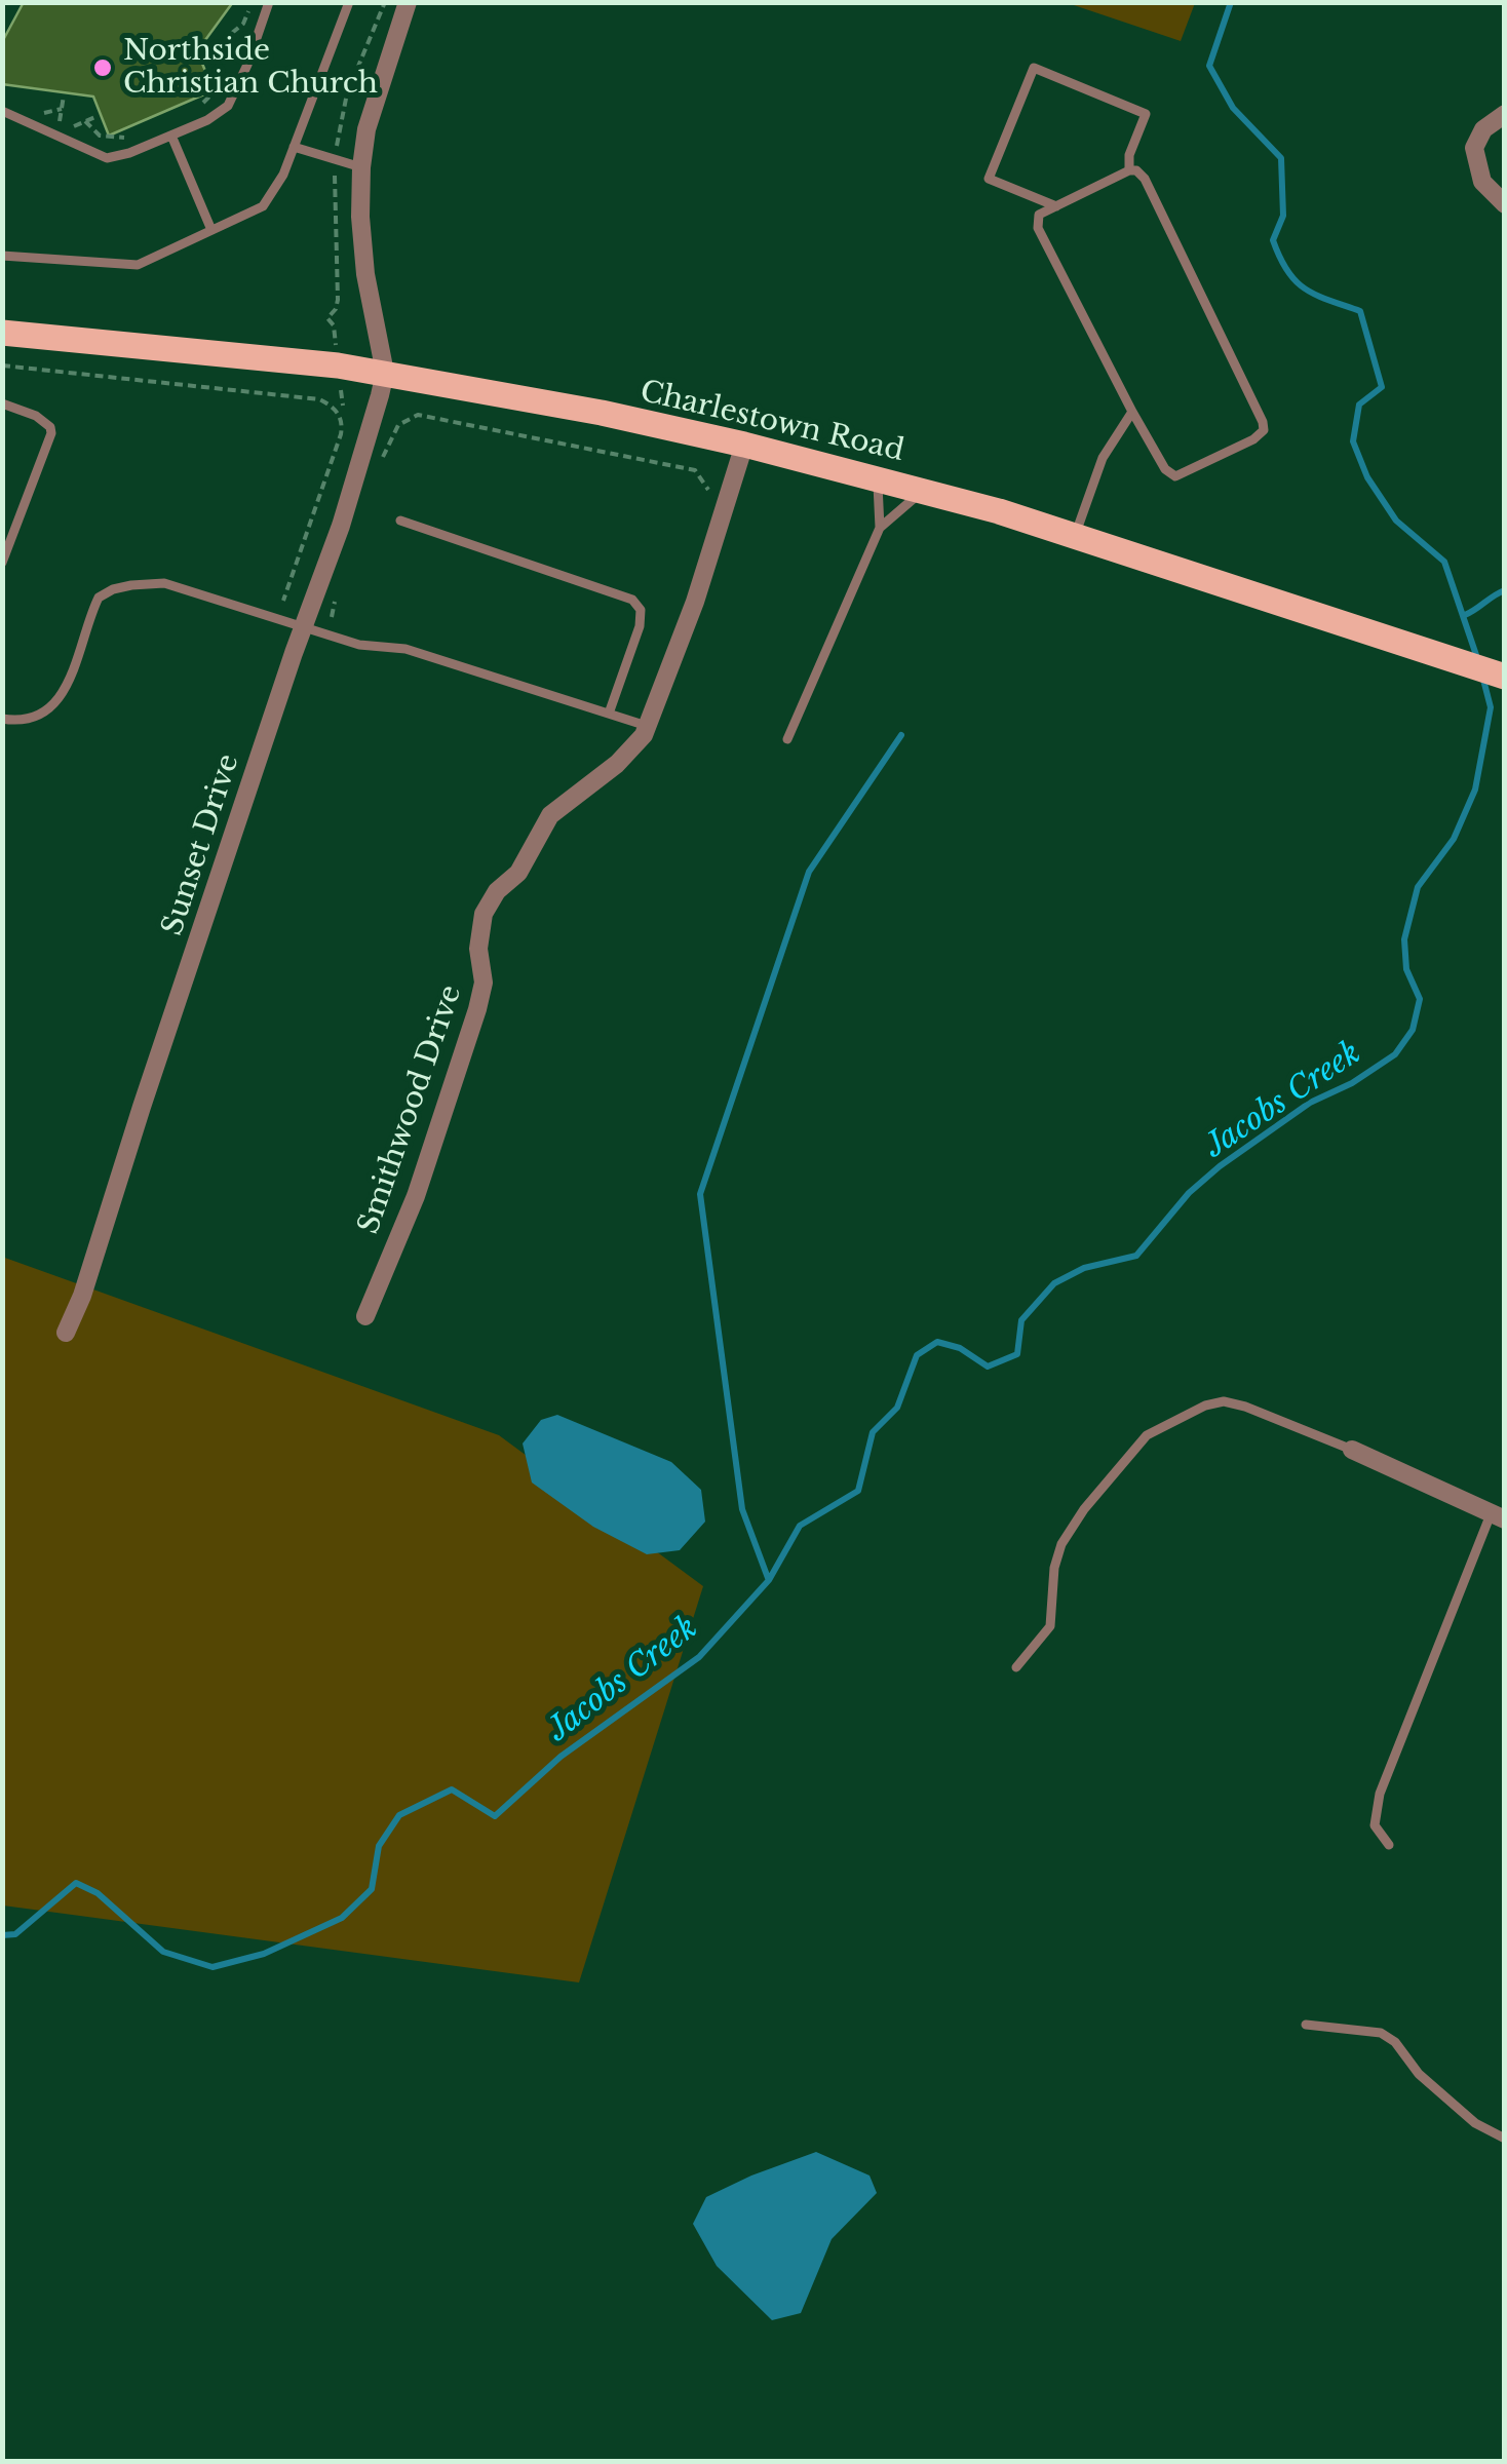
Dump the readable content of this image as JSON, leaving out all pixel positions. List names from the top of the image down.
{
  "streets": {
    "main road": ["Charlestown Road"],
    "street": ["Sunset Drive", "Smithwood Drive"]
  },
  "crossings": [
    ["Charlestown Road", "Sunset Drive"],
    ["Charlestown Road", "Smithwood Drive"]
  ],
  "water": ["Jacobs Creek"],
  "places": ["Northside Christian Church"]
}
